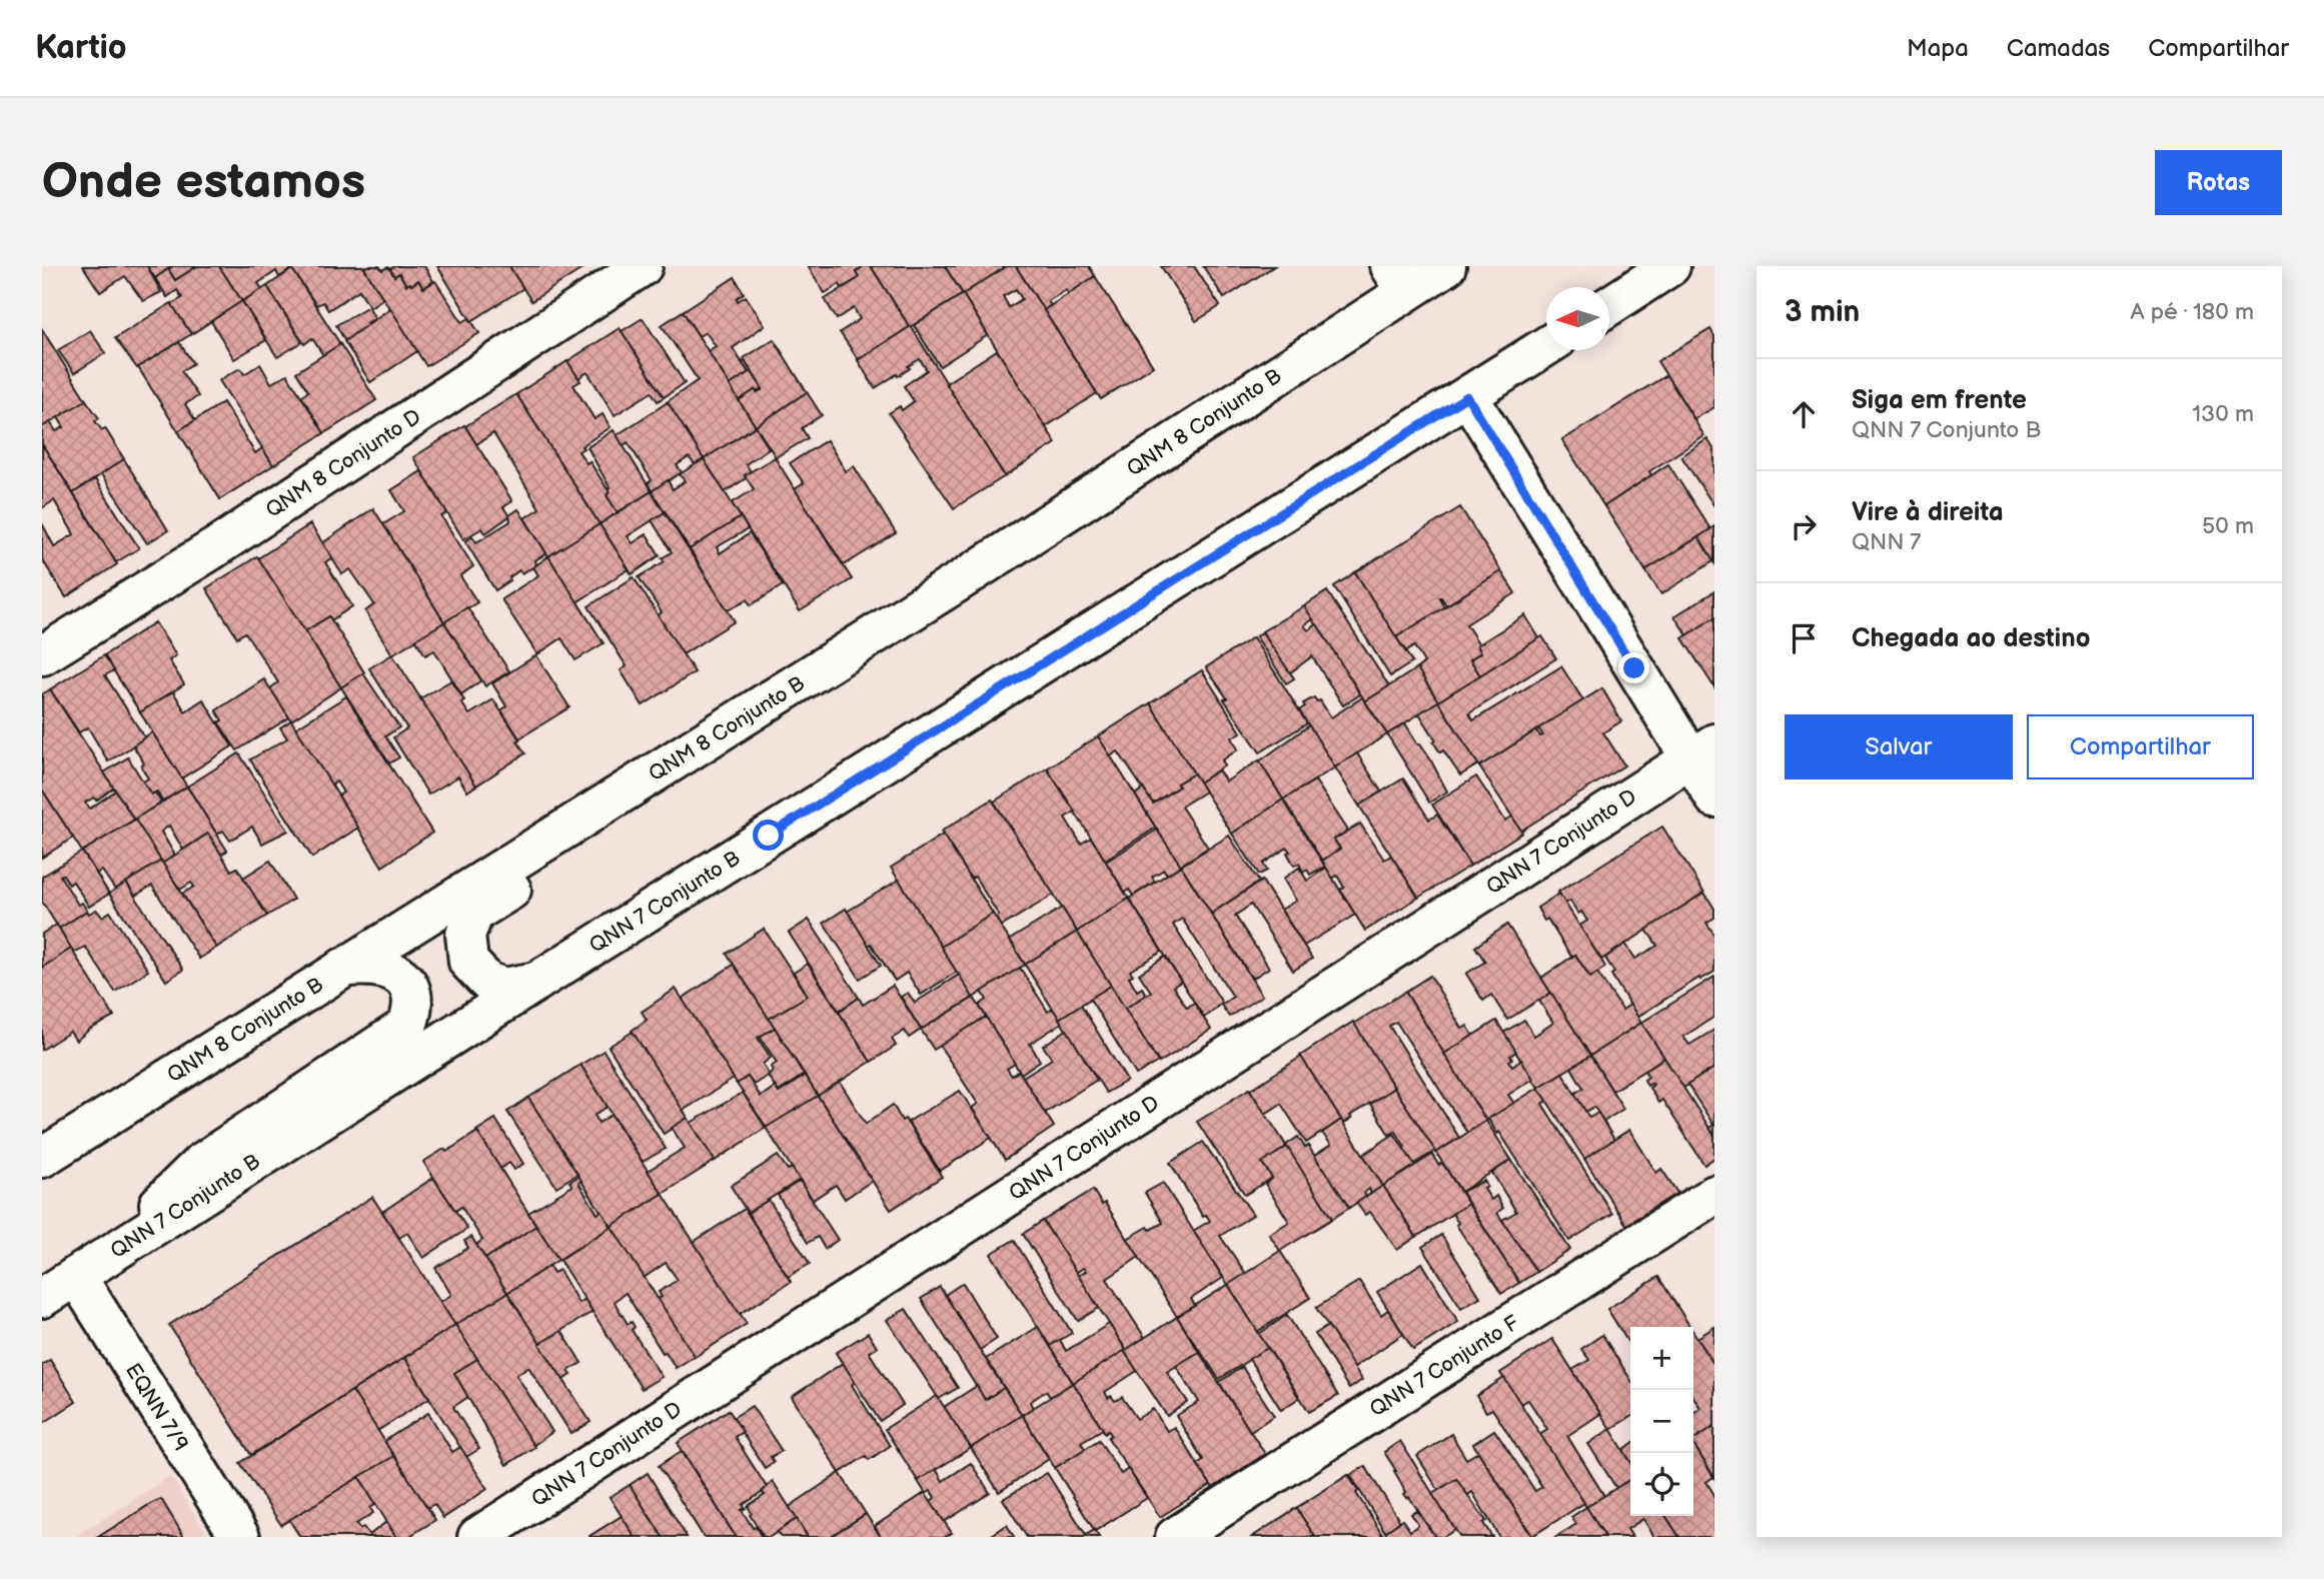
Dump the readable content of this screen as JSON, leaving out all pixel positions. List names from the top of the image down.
{
  "streets": {
    "main road": [
      "QNM 8 Conjunto B",
      "QNM 8 Conjunto D",
      "QNN 7 Conjunto D",
      "QNN 7 Conjunto B",
      "QNN 7 Conjunto F",
      "EQNN 7/9"
    ]
  },
  "crossings": [
    ["QNN 7 Conjunto B", "EQNN 7/9"]
  ],
  "north": "left",
  "page": {
    "header": "Kartio",
    "nav": ["Mapa", "Camadas", "Compartilhar"],
    "buttons": [
      "Rotas",
      ["Salvar", "Compartilhar"]
    ],
    "title": "Onde estamos",
    "heading": ["3 min", "A pé · 180 m"],
    "list": [
      ["Siga em frente", "QNN 7 Conjunto B", "130 m"],
      ["Vire à direita", "QNN 7", "50 m"],
      "Chegada ao destino"
    ],
    "map_buttons": ["+", "−"]
  }
}
